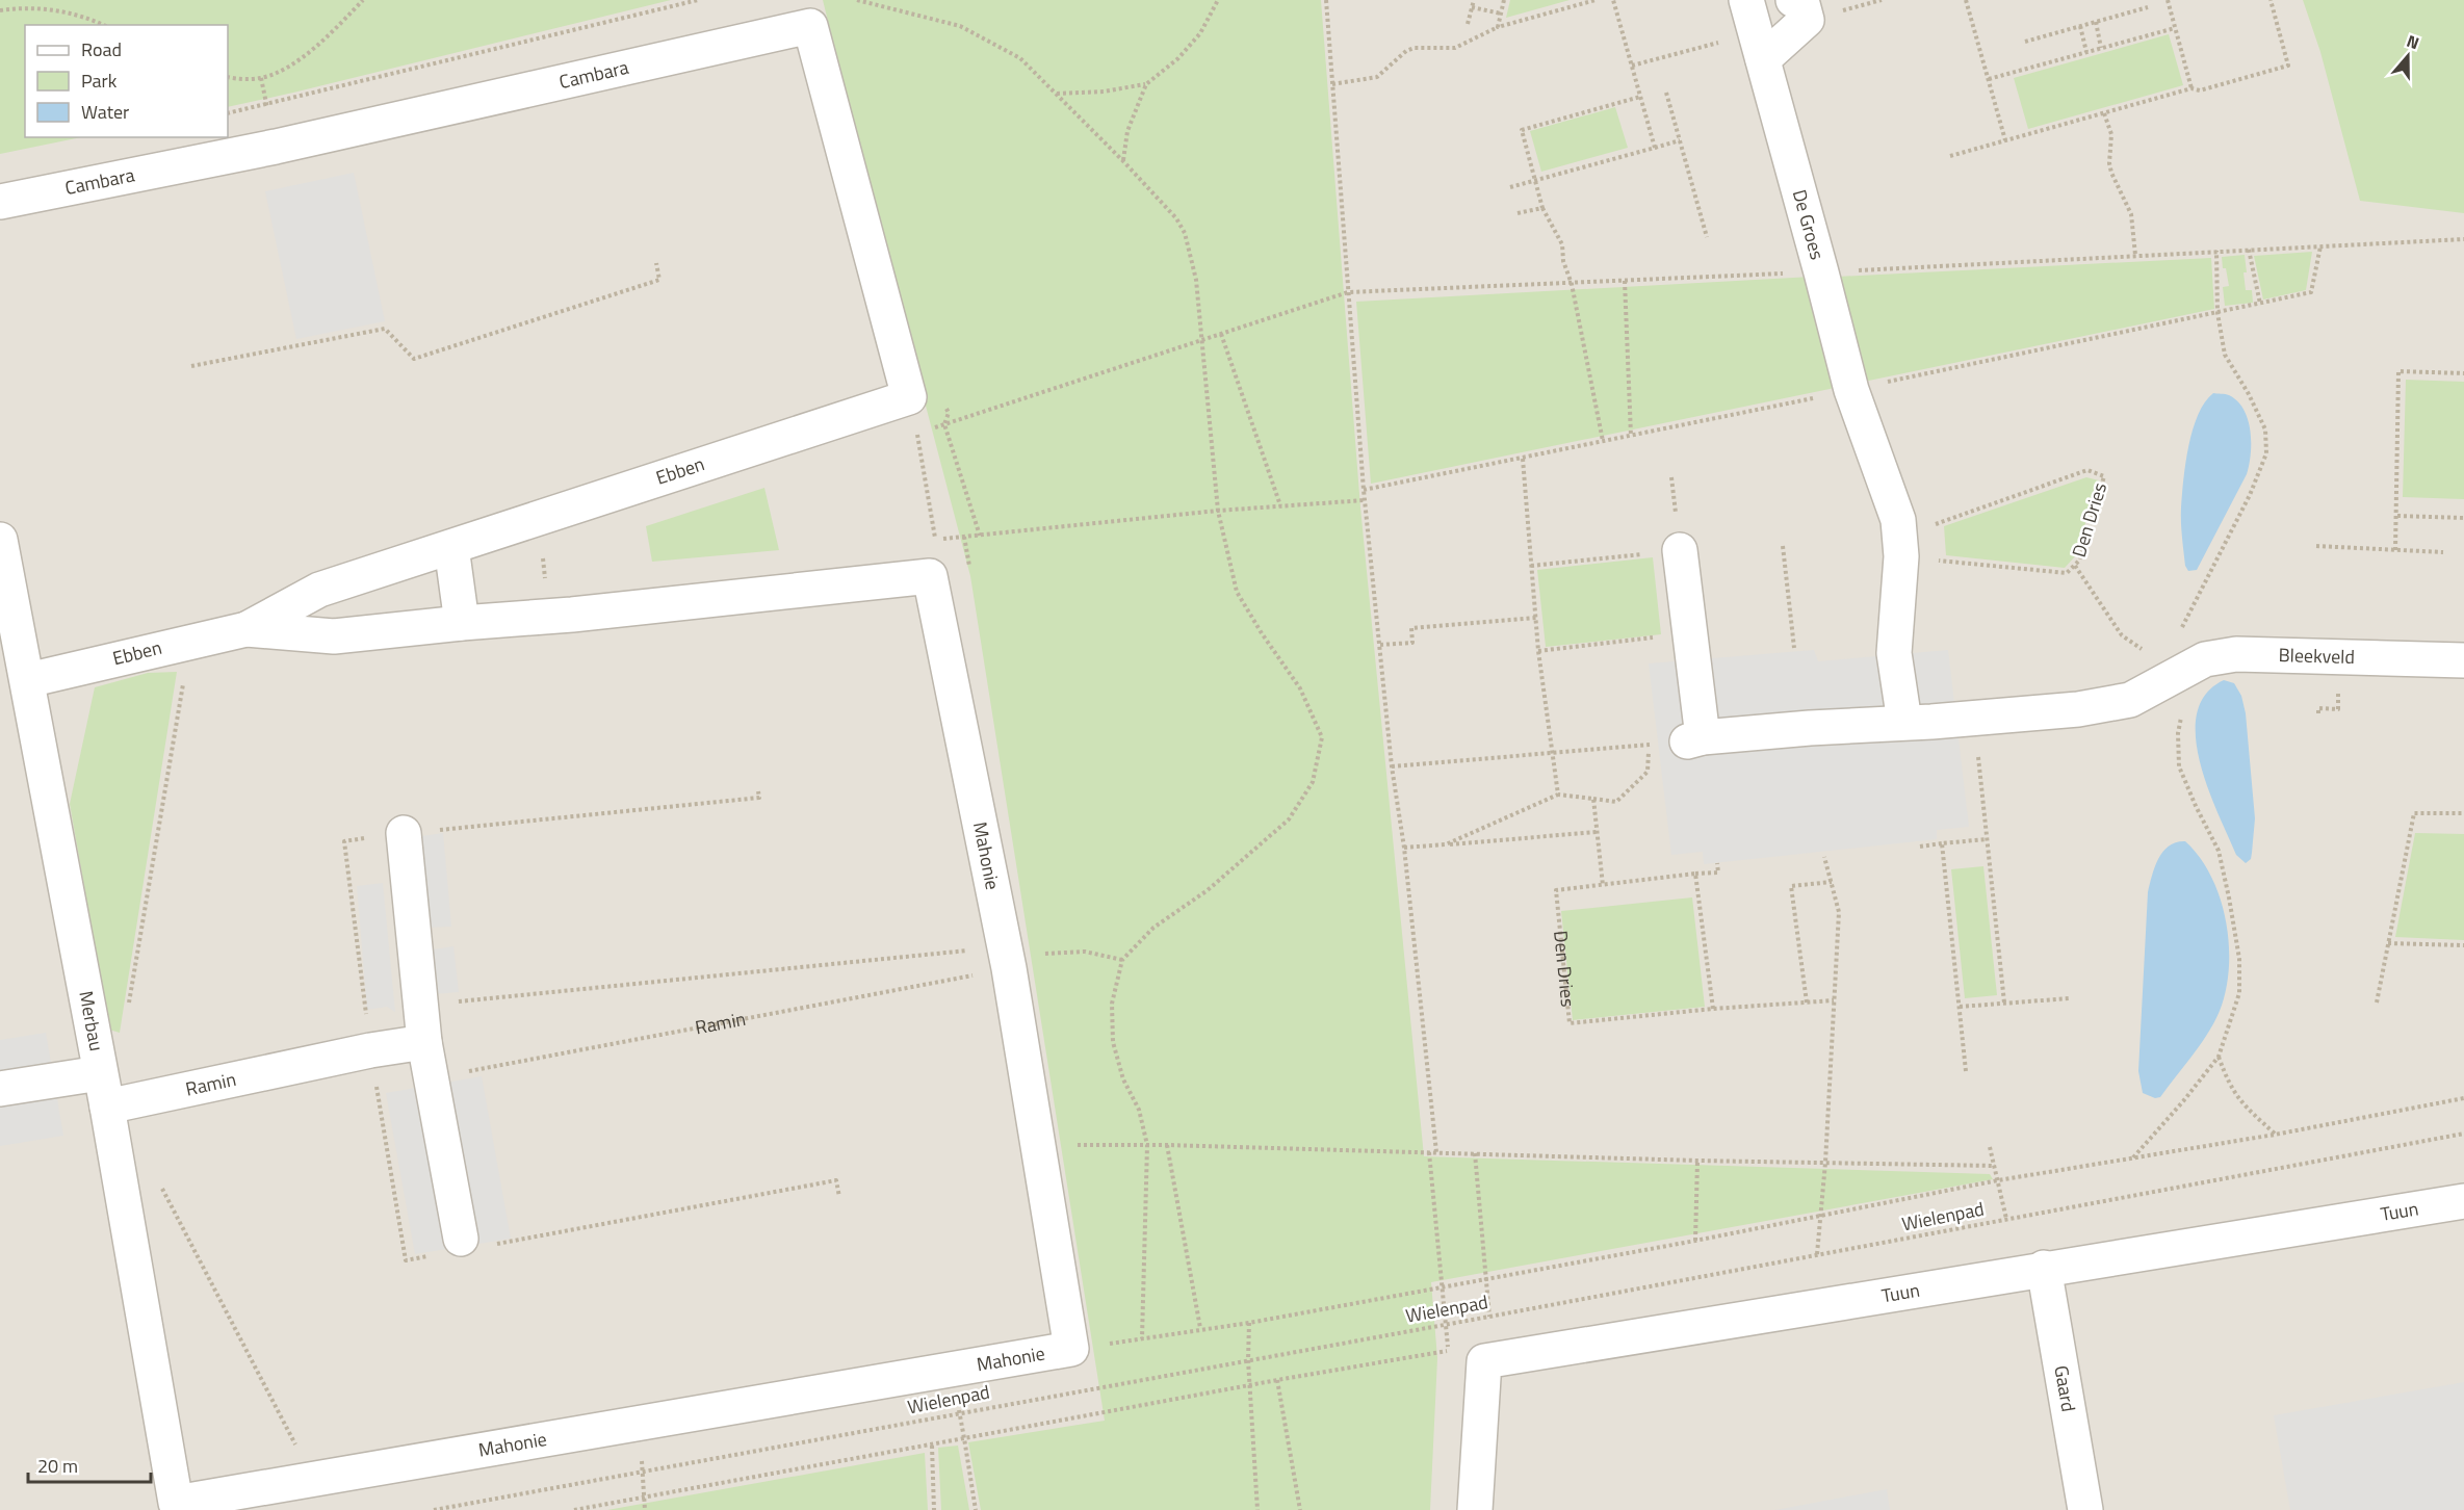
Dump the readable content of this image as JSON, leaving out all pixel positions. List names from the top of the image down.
{
  "streets": {
    "street": [
      "Cambara",
      "De Groes",
      "Ebben",
      "Bleekveld",
      "Mahonie",
      "Merbau",
      "Ramin",
      "Tuun",
      "Gaard"
    ],
    "path": ["Den Dries", "Wielenpad"]
  },
  "crossings": [
    ["Cambara", "Ebben"],
    ["Ebben", "Mahonie"],
    ["Ebben", "Merbau"],
    ["Mahonie", "Merbau"],
    ["Mahonie", "Ramin"],
    ["Merbau", "Ramin"],
    ["Tuun", "Gaard"]
  ],
  "legend": ["Road", "Park", "Water"],
  "scale_bar": "20 m",
  "north": "top"
}
